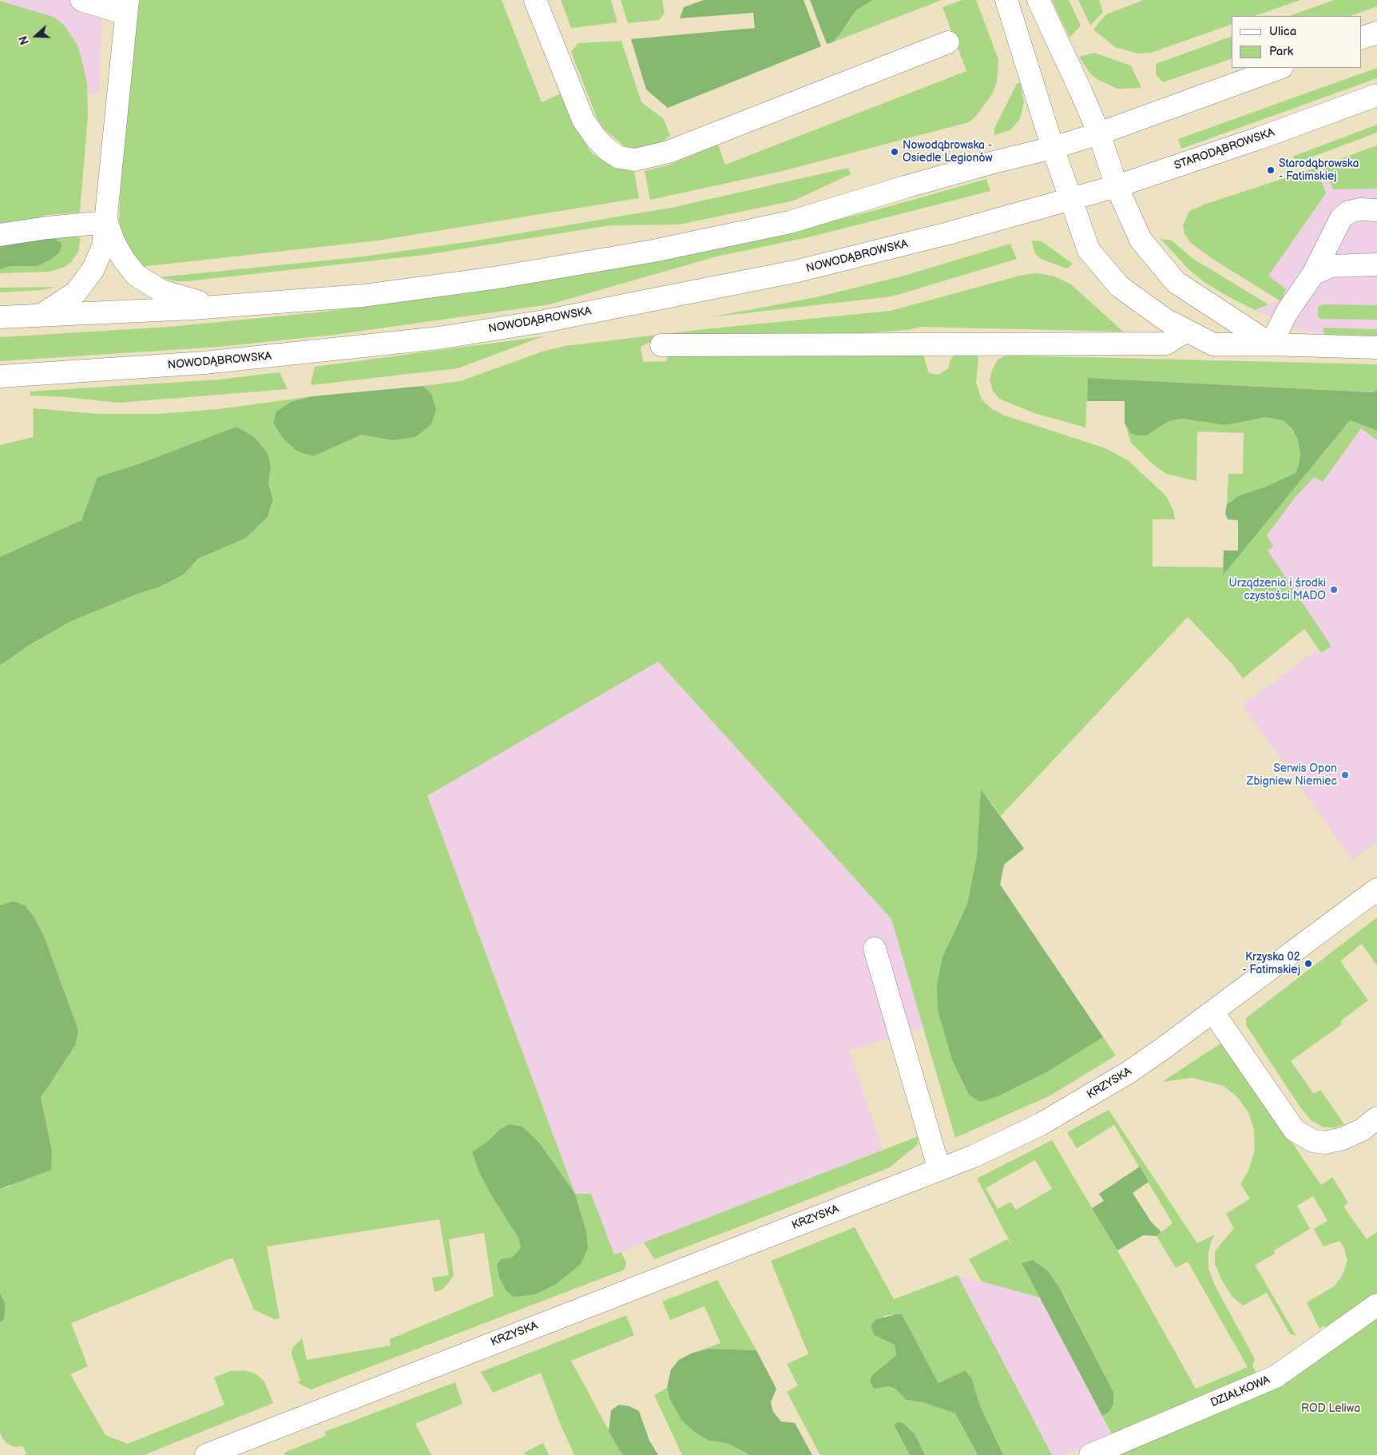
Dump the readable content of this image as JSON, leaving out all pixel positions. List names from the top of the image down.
{
  "streets": {
    "street": [
      "STARODĄBROWSKA",
      "NOWODĄBROWSKA",
      "KRZYSKA",
      "DZIAŁKOWA"
    ]
  },
  "crossings": [
    ["STARODĄBROWSKA", "NOWODĄBROWSKA"]
  ],
  "parks": ["ROD Leliwa"],
  "places": [
    "Nowodąbrowska - Osiedle Legionów",
    "Starodąbrowska - Fatimskiej",
    "Urządzenia i środki czystości MADO",
    "Serwis Opon Zbigniew Niemiec",
    "Krzyska 02 - Fatimskiej"
  ],
  "legend": ["Ulica", "Park"],
  "north": "left"
}
